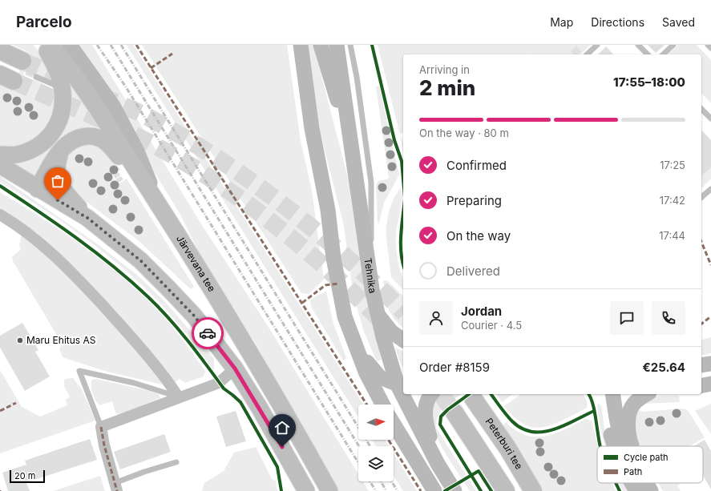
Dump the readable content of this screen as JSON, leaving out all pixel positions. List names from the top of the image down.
{
  "streets": {
    "highway": ["Peterburi tee"],
    "main road": ["Järvevana tee", "Tehnika"]
  },
  "places": ["Maru Ehitus AS"],
  "legend": ["Cycle path", "Path"],
  "scale_bar": "20 m",
  "north": "right",
  "page": {
    "header": "Parcelo",
    "nav": ["Map", "Directions", "Saved"],
    "heading": ["2 min", "Arriving in", "17:55–18:00"],
    "panel": [
      "Jordan",
      "Courier · 4.5",
      "Order #8159",
      "€25.64"
    ],
    "bar": "On the way · 80 m",
    "list": [
      ["Confirmed", "17:25"],
      ["Preparing", "17:42"],
      ["On the way", "17:44"],
      "Delivered"
    ],
    "scale": "20 m"
  }
}
